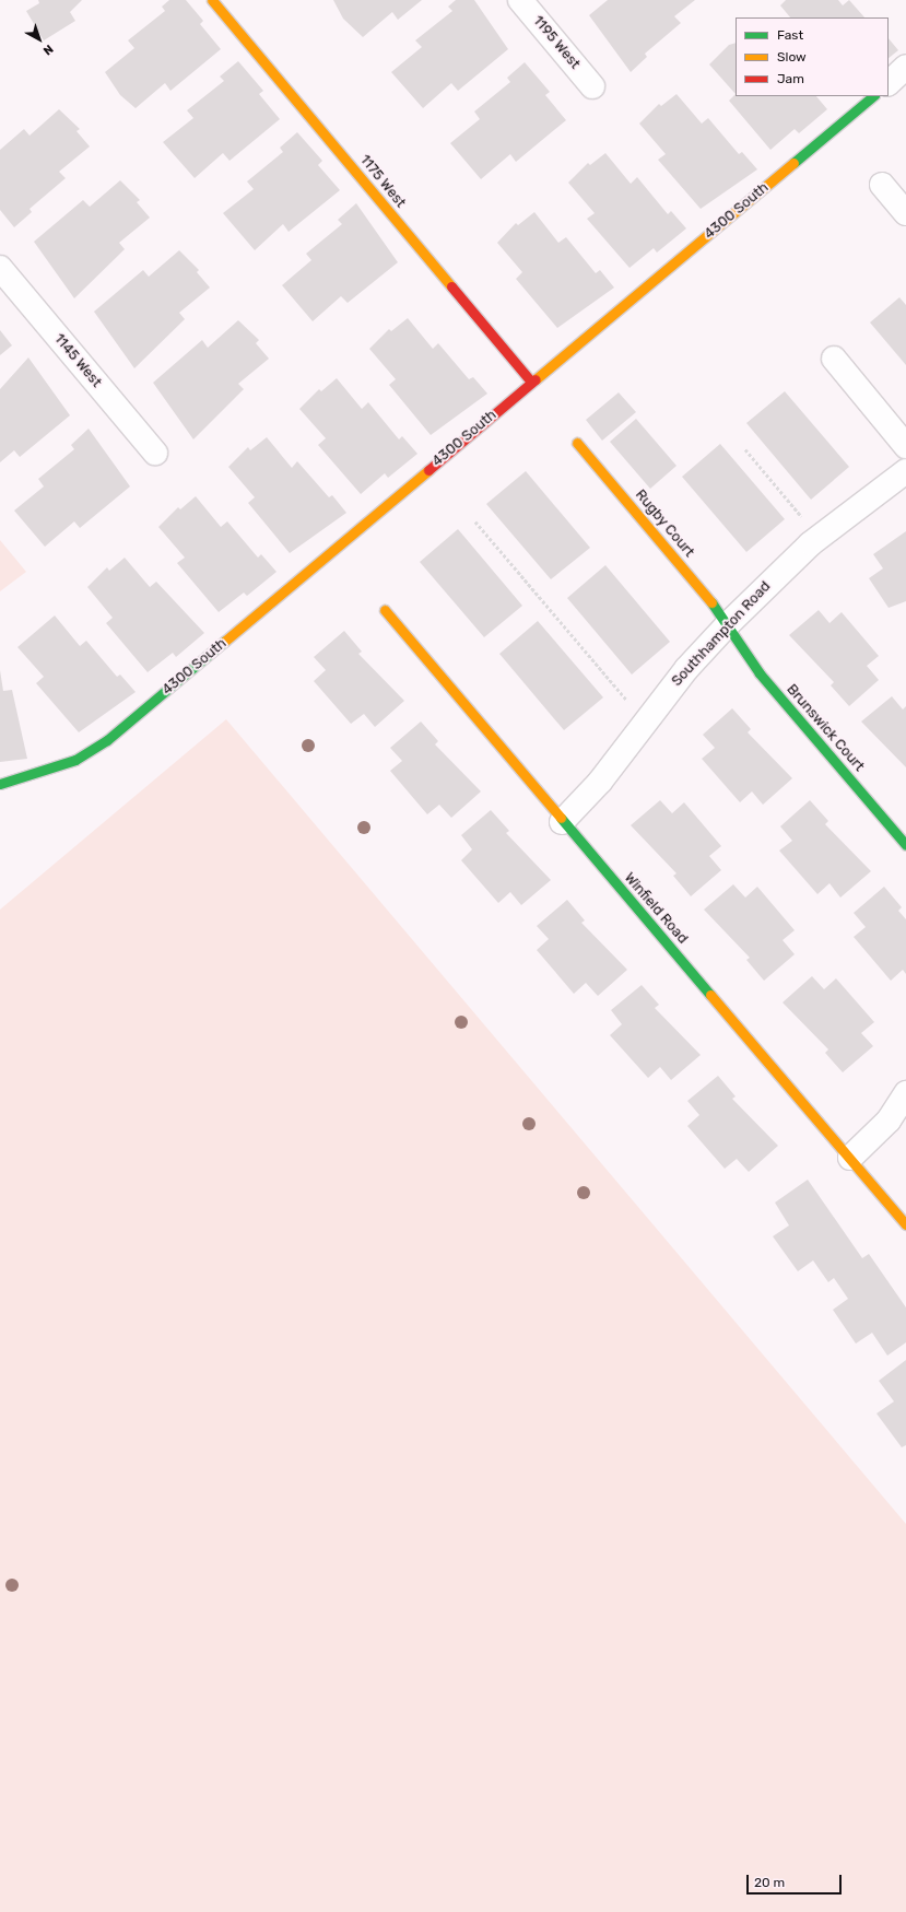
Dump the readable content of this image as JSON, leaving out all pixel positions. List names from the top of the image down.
{
  "streets": {
    "street": [
      "1195 West",
      "1175 West",
      "4300 South",
      "1145 West",
      "Rugby Court",
      "Southhampton Road",
      "Brunswick Court",
      "Winfield Road"
    ]
  },
  "crossings": [
    ["1175 West", "4300 South"],
    ["Rugby Court", "Southhampton Road"],
    ["Rugby Court", "Brunswick Court"],
    ["Southhampton Road", "Brunswick Court"],
    ["Southhampton Road", "Winfield Road"]
  ],
  "legend": ["Fast", "Slow", "Jam"],
  "scale_bar": "20 m",
  "north": "bottom right"
}
